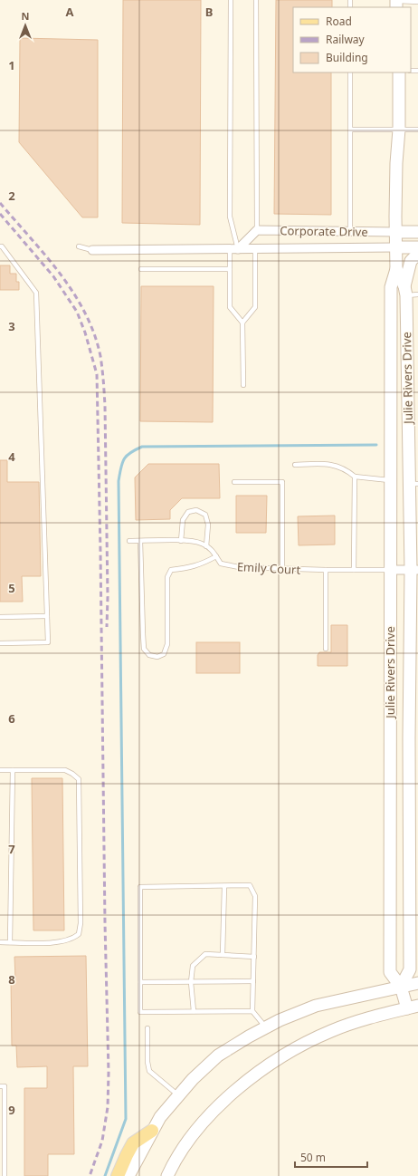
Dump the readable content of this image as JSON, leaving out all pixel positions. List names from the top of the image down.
{
  "streets": {
    "street": ["Corporate Drive", "Julie Rivers Drive", "Emily Court"]
  },
  "crossings": [
    ["Corporate Drive", "Julie Rivers Drive"],
    ["Julie Rivers Drive", "Emily Court"]
  ],
  "legend": ["Road", "Railway", "Building"],
  "scale_bar": "50 m",
  "north": "top",
  "grid": {
    "columns": ["A", "B"],
    "rows": [
      "1",
      "2",
      "3",
      "4",
      "5",
      "6",
      "7",
      "8",
      "9"
    ]
  }
}
